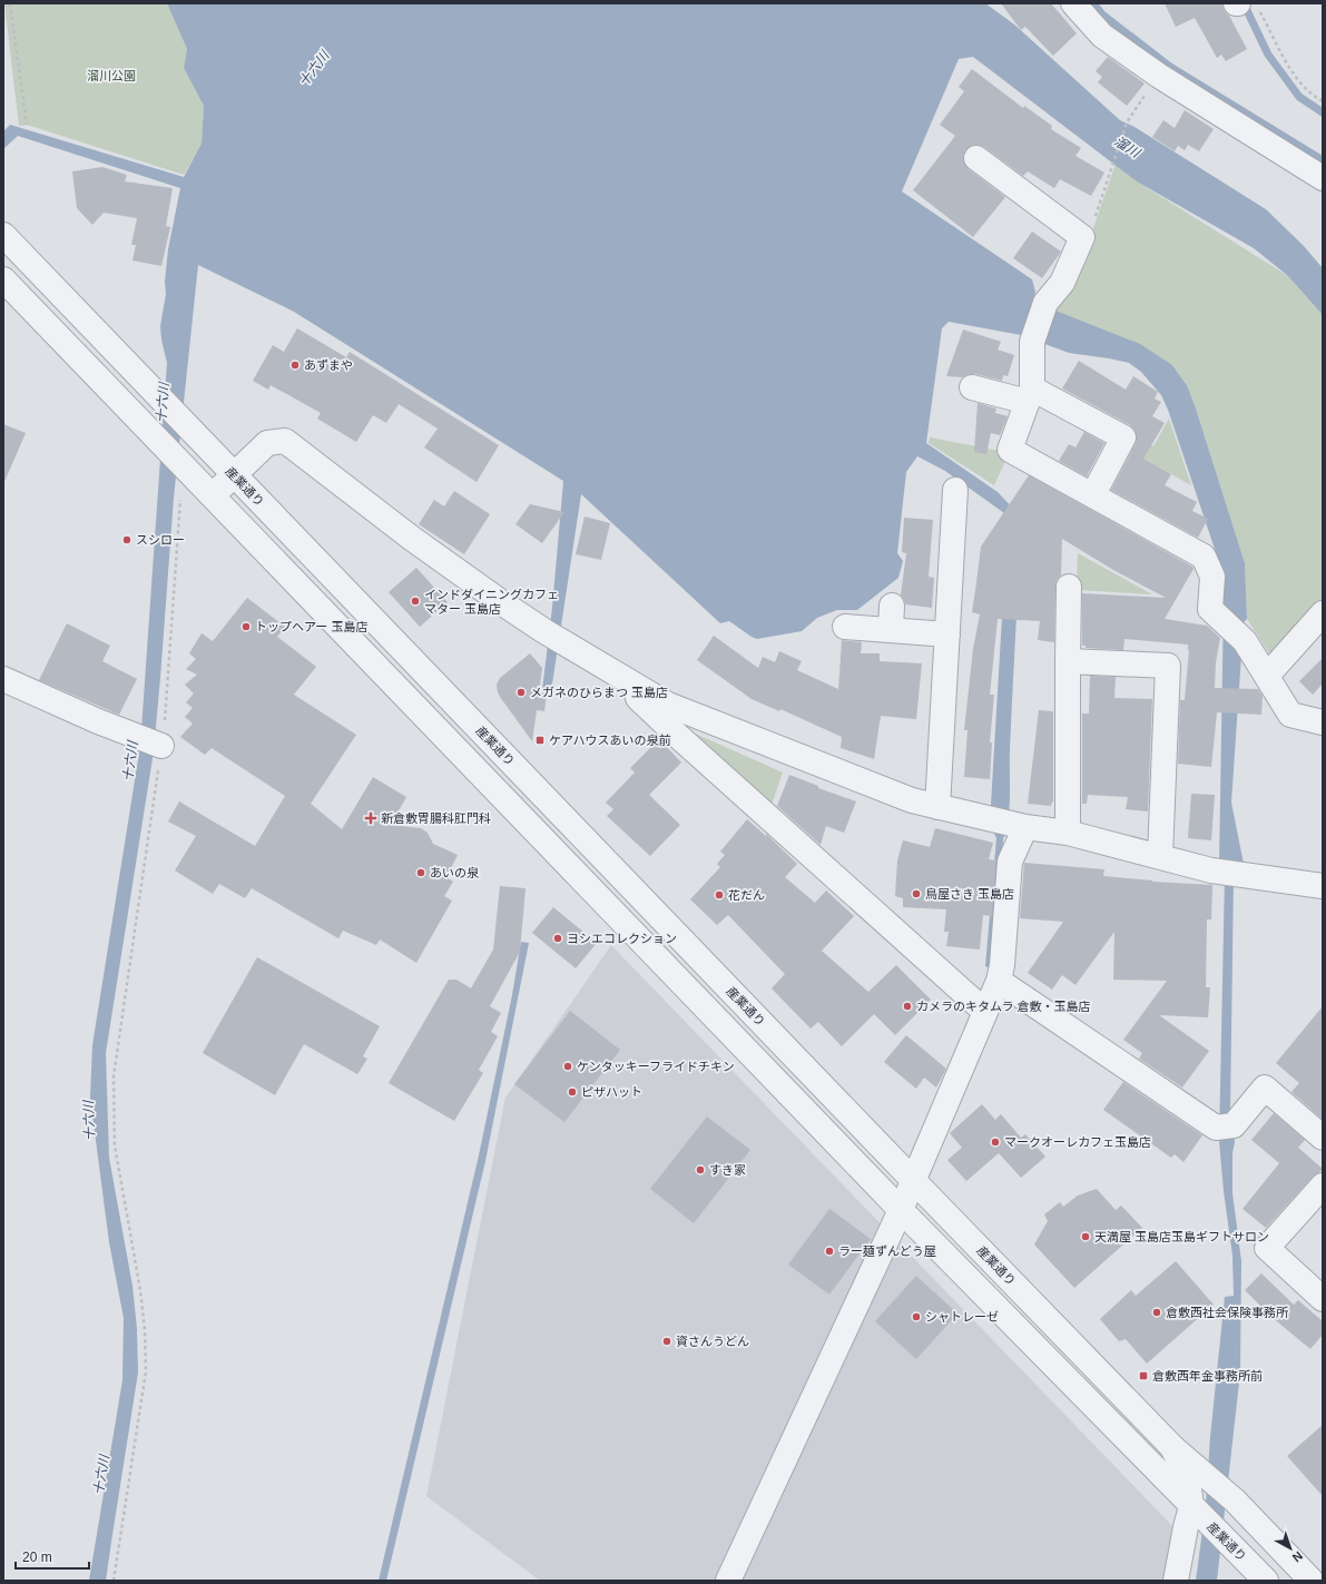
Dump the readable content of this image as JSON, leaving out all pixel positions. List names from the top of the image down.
{
  "streets": {
    "street": ["産業通り"]
  },
  "water": ["十六川", "溜川"],
  "parks": ["溜川公園"],
  "places": {
    "other": [
      "あずまや",
      "スシロー",
      "インドダイニングカフェ マター 玉島店",
      "トップヘアー 玉島店",
      "メガネのひらまつ 玉島店",
      "あいの泉",
      "鳥屋さき 玉島店",
      "花だん",
      "ヨシエコレクション",
      "カメラのキタムラ 倉敷・玉島店",
      "ケンタッキーフライドチキン",
      "ピザハット",
      "マークオーレカフェ玉島店",
      "すき家",
      "天満屋 玉島店玉島ギフトサロン",
      "ラー麺ずんどう屋",
      "倉敷西社会保険事務所",
      "シャトレーゼ",
      "資さんうどん"
    ],
    "transit": ["ケアハウスあいの泉前", "倉敷西年金事務所前"],
    "health": ["新倉敷胃腸科肛門科"]
  },
  "scale_bar": "20 m",
  "north": "bottom right"
}
